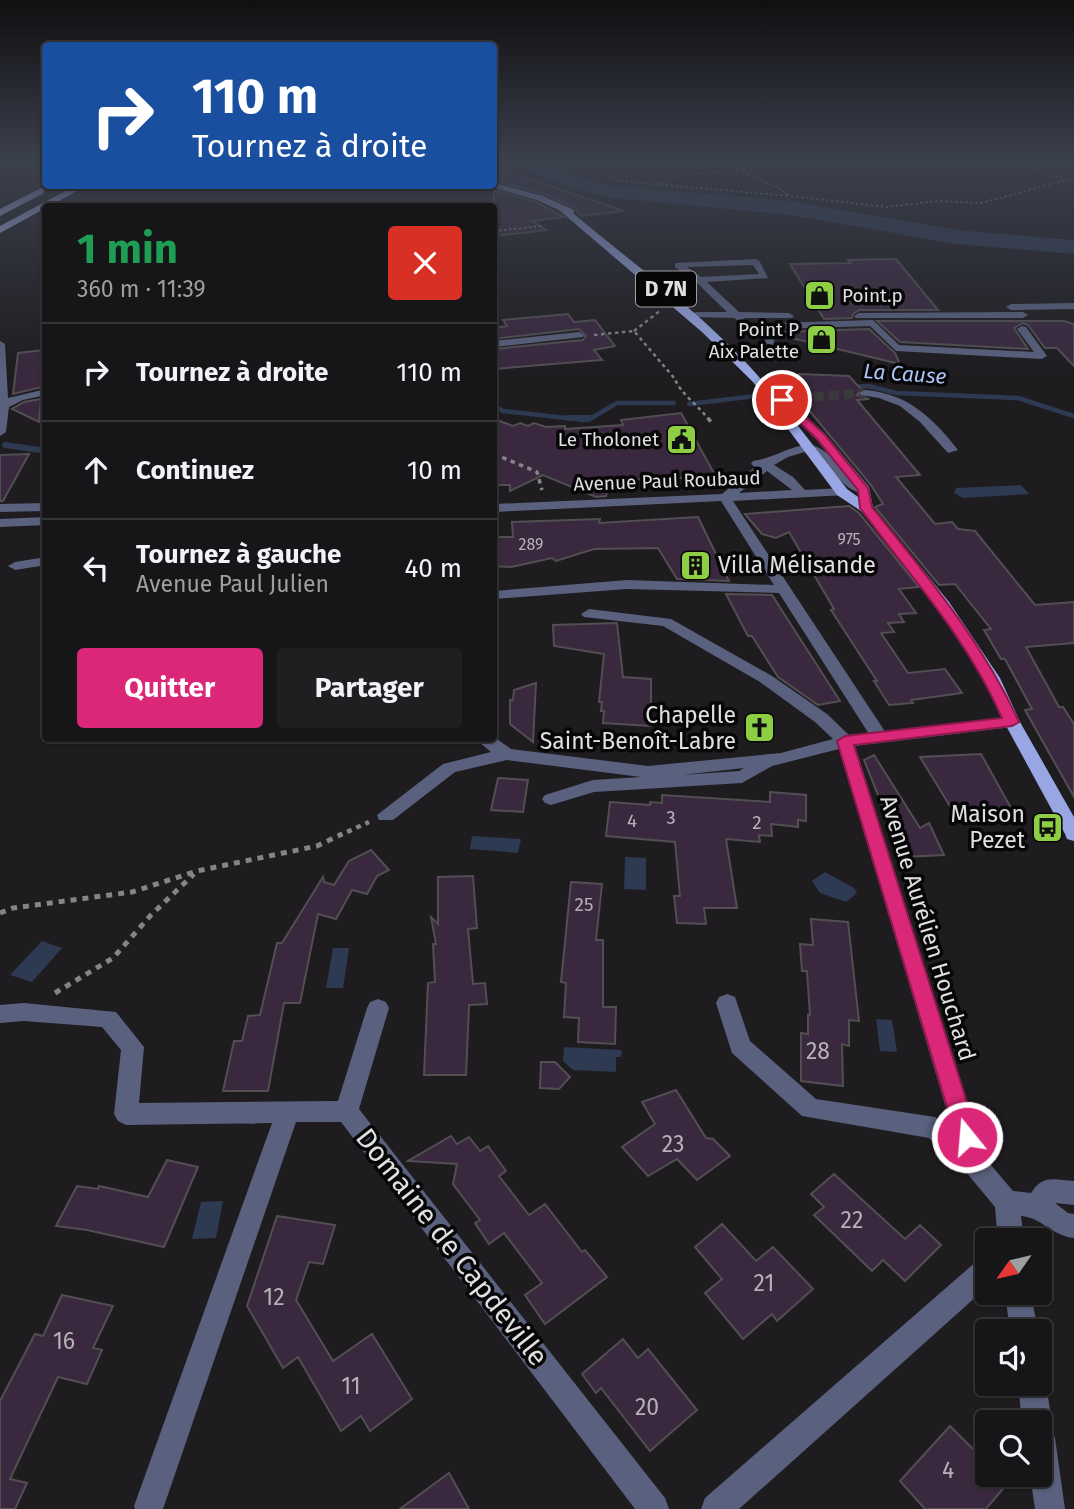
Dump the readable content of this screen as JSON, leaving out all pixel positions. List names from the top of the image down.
{
  "streets": {
    "main road": ["D 7N"],
    "street": ["Avenue Paul Roubaud", "Avenue Aurélien Houchard", "Domaine de Capdeville"]
  },
  "crossings": [
    ["D 7N", "Avenue Paul Roubaud"]
  ],
  "water": ["La Cause"],
  "places": {
    "shop": ["Point.p", "Point P Aix Palette"],
    "public building": ["Le Tholonet"],
    "building": ["Villa Mélisande"],
    "church": ["Chapelle Saint-Benoît-Labre"],
    "bus stop": ["Maison Pezet"]
  },
  "house_numbers": [
    "975",
    "289",
    "3",
    "4",
    "2",
    "25",
    "28",
    "23",
    "22",
    "21",
    "12",
    "16",
    "11",
    "20",
    "4"
  ],
  "north": "bottom left",
  "page": {
    "turn": ["110 m", "Tournez à droite"],
    "heading": ["1 min", "360 m · 11:39"],
    "list": [
      {
        "name": "Tournez à droite",
        "value": "110 m"
      },
      {
        "name": "Continuez",
        "value": "10 m"
      },
      {
        "name": "Tournez à gauche",
        "note": "Avenue Paul Julien",
        "value": "40 m"
      }
    ],
    "buttons": ["Quitter", "Partager"]
  }
}
